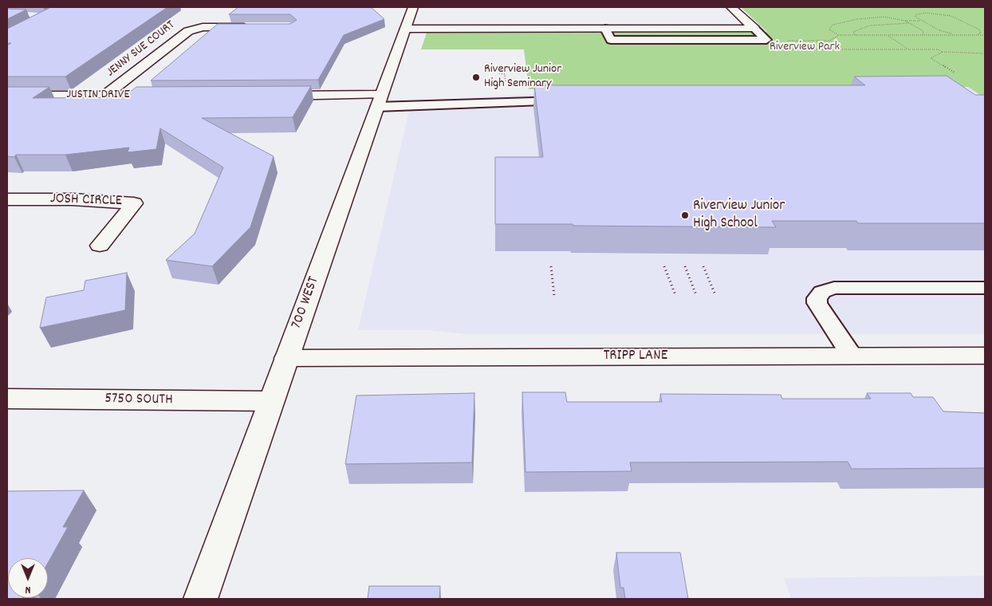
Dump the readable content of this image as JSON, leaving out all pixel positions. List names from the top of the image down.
{
  "streets": {
    "street": [
      "JENNY SUE COURT",
      "JUSTIN DRIVE",
      "JOSH CIRCLE",
      "700 WEST",
      "TRIPP LANE",
      "5750 SOUTH"
    ]
  },
  "crossings": [
    ["JENNY SUE COURT", "JUSTIN DRIVE"],
    ["700 WEST", "TRIPP LANE"],
    ["700 WEST", "5750 SOUTH"]
  ],
  "parks": ["Riverview Park"],
  "places": ["Riverview Junior High Seminary", "Riverview Junior High School"],
  "north": "bottom"
}
